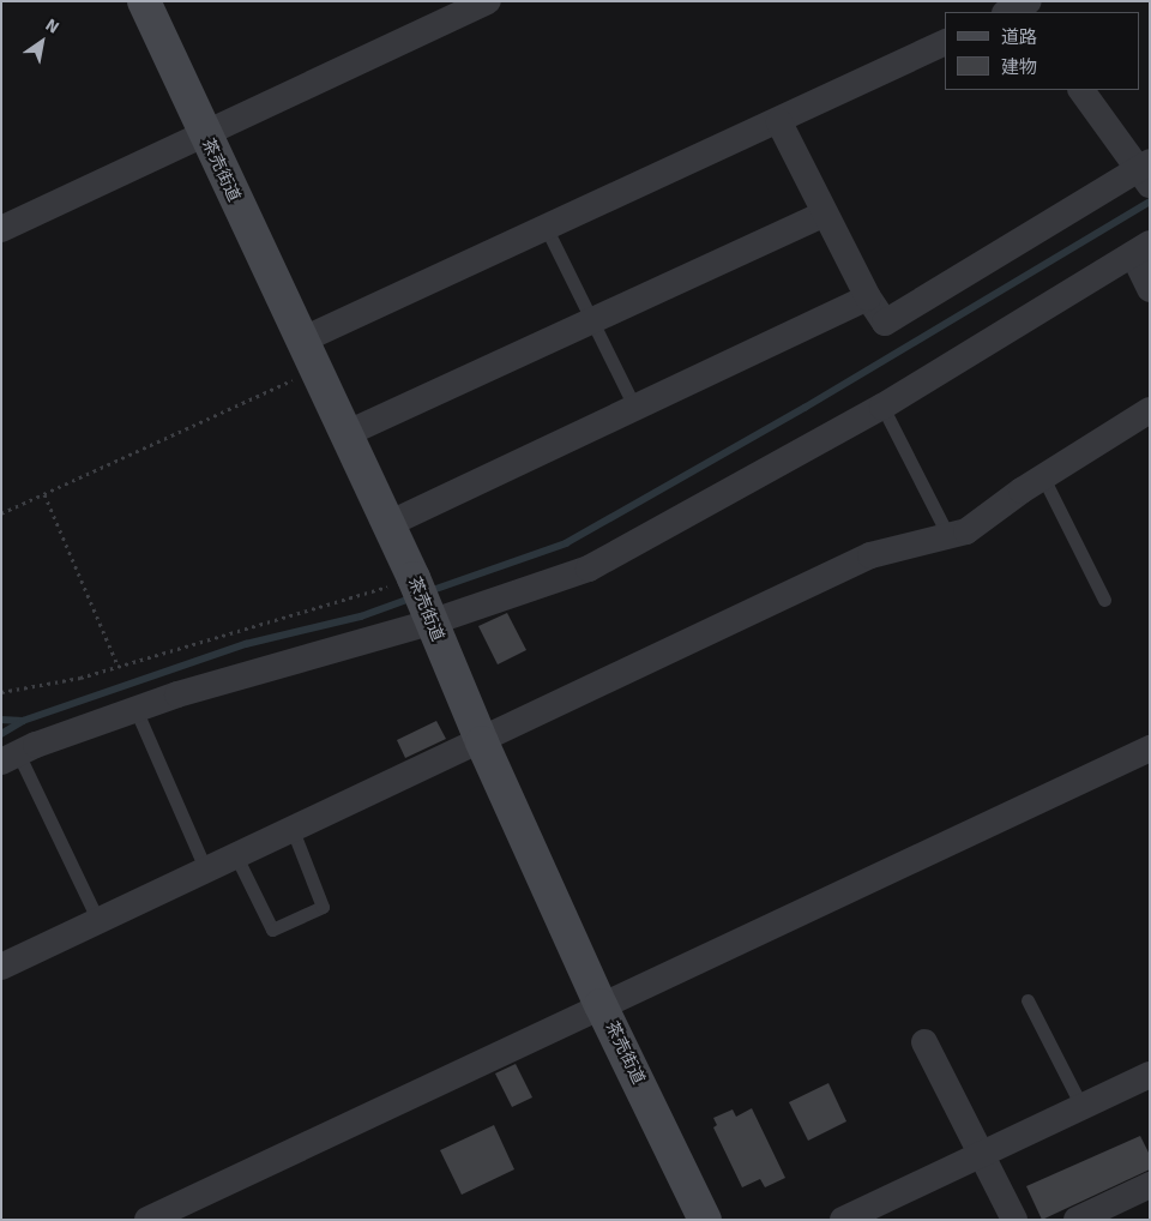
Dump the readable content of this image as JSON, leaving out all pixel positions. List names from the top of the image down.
{
  "streets": {
    "street": ["茶売街道"]
  },
  "legend": ["道路", "建物"],
  "north": "top right"
}
